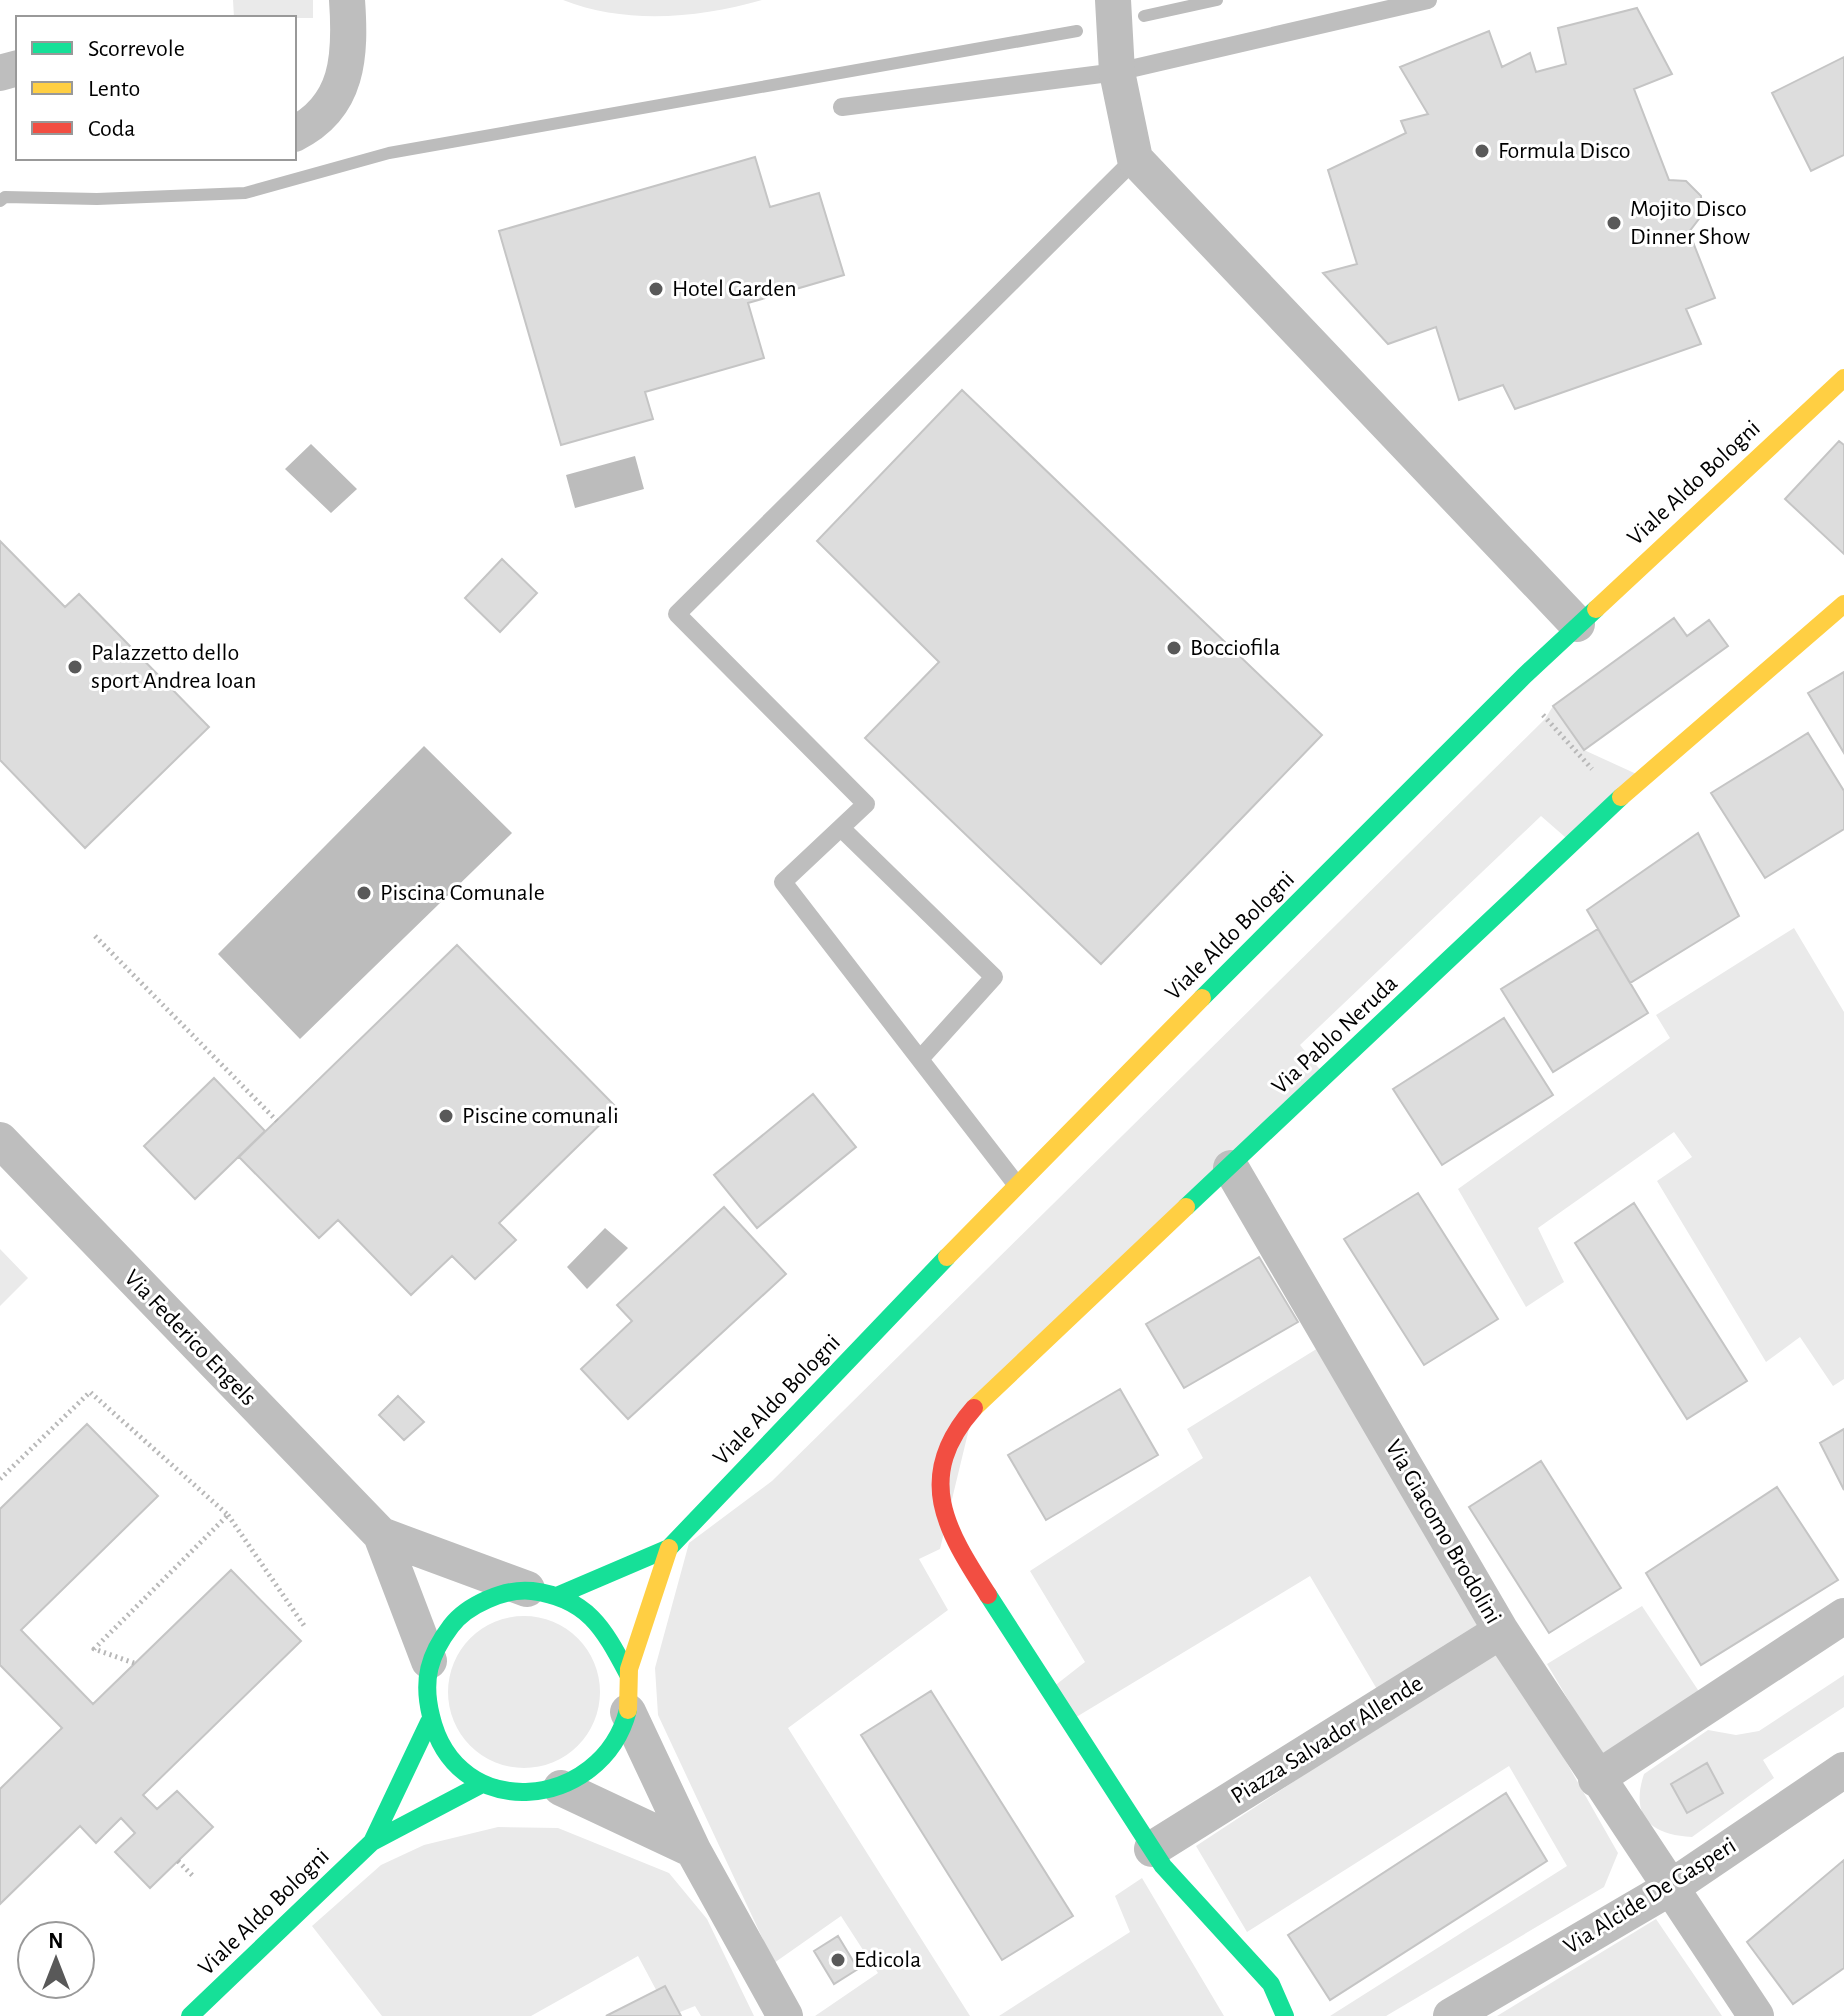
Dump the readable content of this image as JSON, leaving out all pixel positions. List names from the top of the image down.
{
  "streets": {
    "main road": ["Viale Aldo Bologni", "Via Pablo Neruda"],
    "street": [
      "Via Federico Engels",
      "Via Giacomo Brodolini",
      "Piazza Salvador Allende",
      "Via Alcide De Gasperi"
    ]
  },
  "crossings": [
    ["Viale Aldo Bologni", "Via Federico Engels"],
    ["Via Pablo Neruda", "Via Giacomo Brodolini"],
    ["Via Pablo Neruda", "Piazza Salvador Allende"],
    ["Via Giacomo Brodolini", "Piazza Salvador Allende"],
    ["Via Giacomo Brodolini", "Via Alcide De Gasperi"]
  ],
  "places": [
    "Formula Disco",
    "Mojito Disco Dinner Show",
    "Hotel Garden",
    "Bocciofila",
    "Palazzetto dello sport Andrea Ioan",
    "Piscina Comunale",
    "Piscine comunali",
    "Edicola"
  ],
  "legend": ["Scorrevole", "Lento", "Coda"],
  "north": "top"
}
